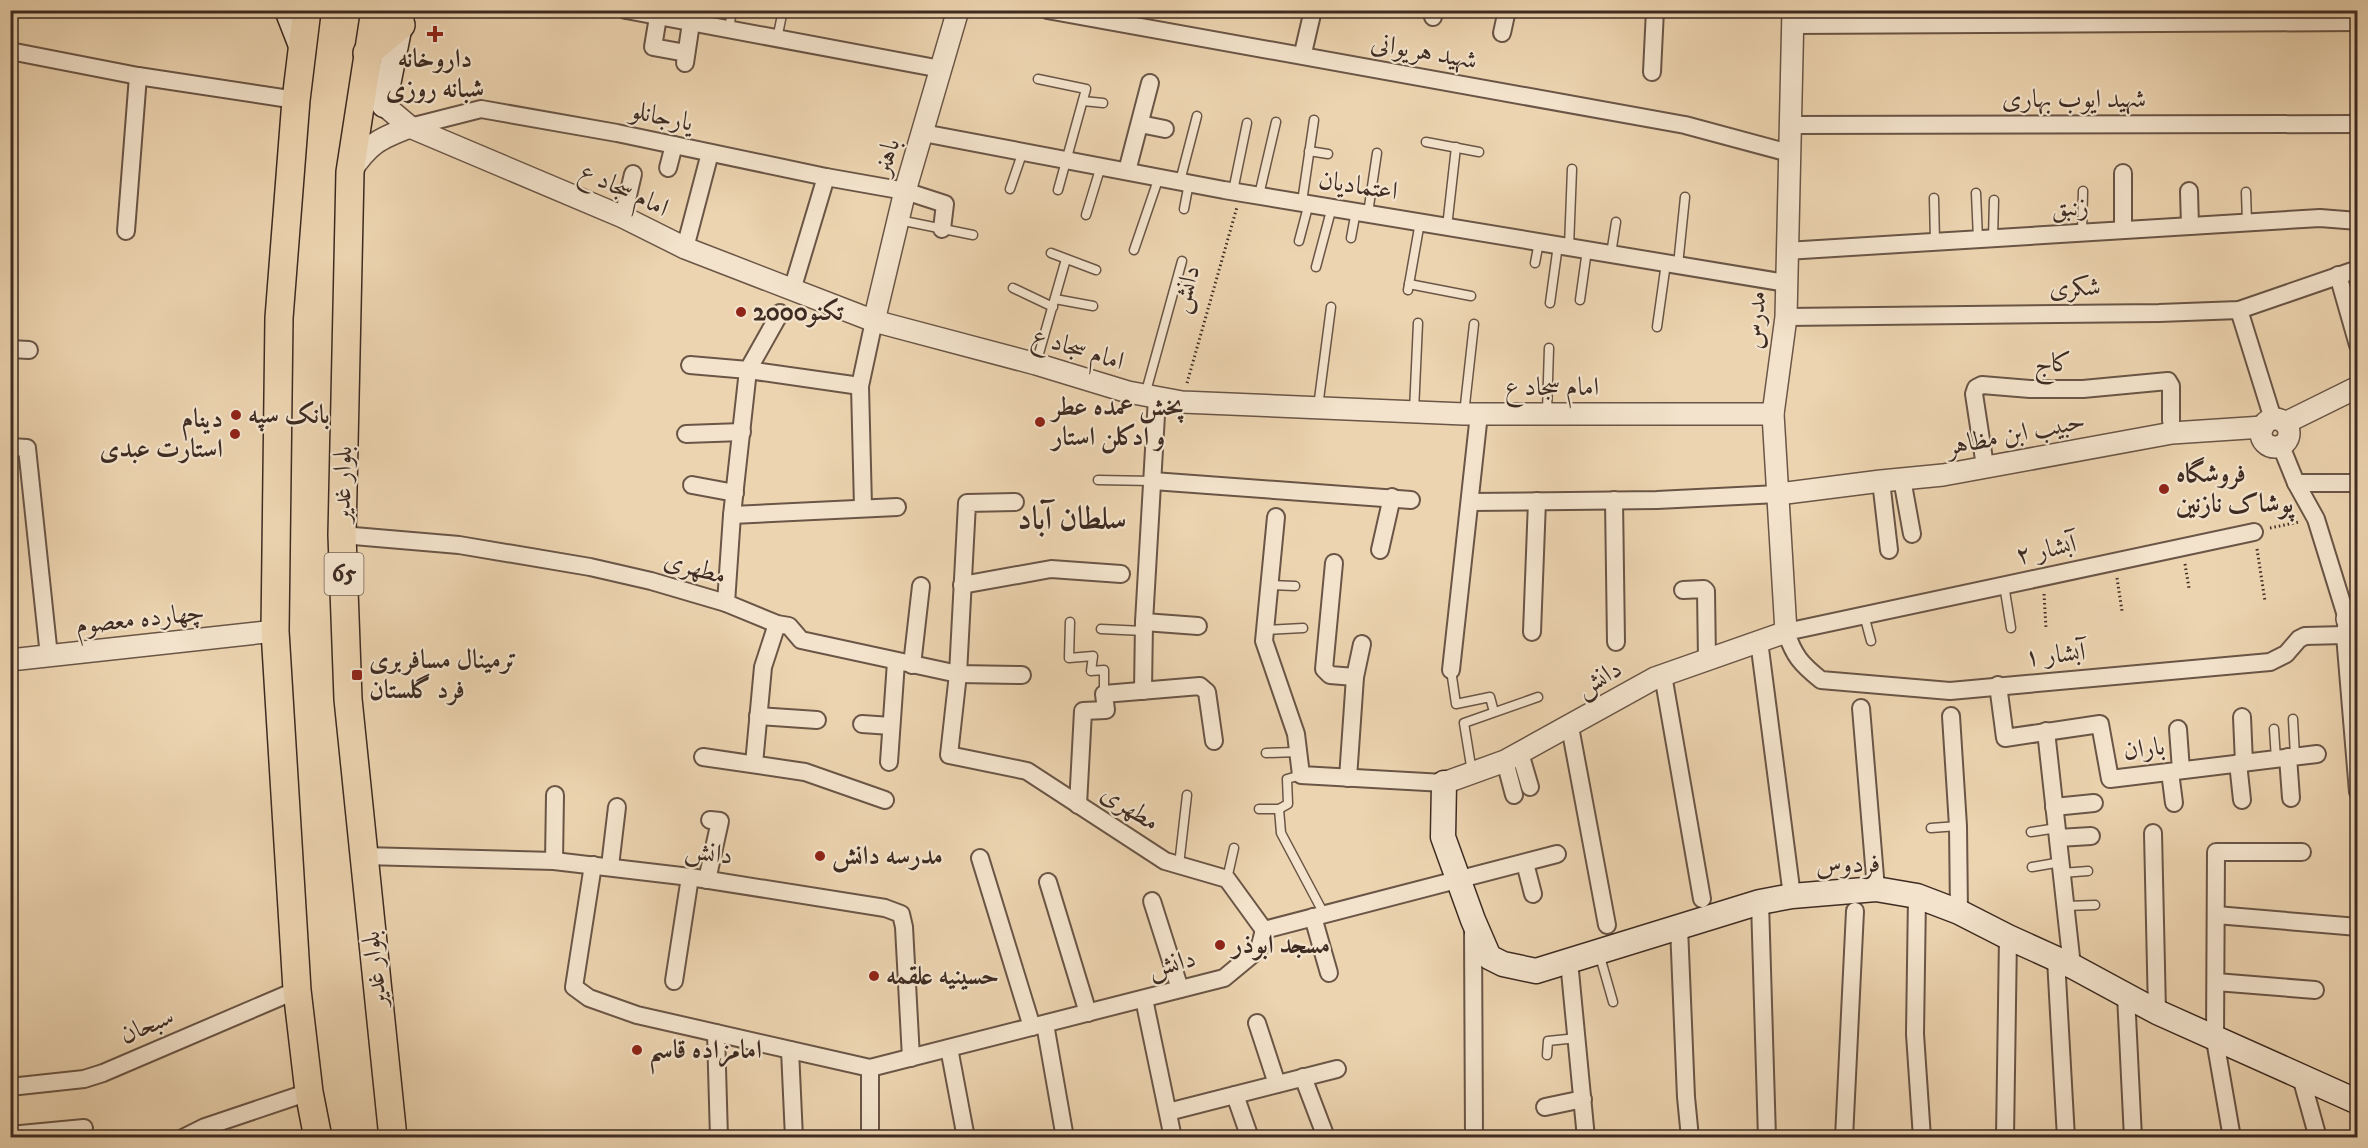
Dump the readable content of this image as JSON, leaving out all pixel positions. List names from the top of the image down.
{
  "streets": {
    "highway": ["بلوار غدیر", "65"],
    "main road": ["فردوس"],
    "street": [
      "شهید هریوانی",
      "شهید ایوب بهاری",
      "یارجانلو",
      "باهنر",
      "اعتمادیان",
      "امام سجاد ع",
      "زنبق",
      "شکری",
      "دانش",
      "مدرس",
      "کاج",
      "حبیب ابن مظاهر",
      "آبشار ۲",
      "مطهری",
      "چهارده معصوم",
      "آبشار ۱",
      "باران",
      "سبحان"
    ]
  },
  "crossings": [
    ["شهید هریوانی", "مدرس"],
    ["شهید ایوب بهاری", "مدرس"],
    ["یارجانلو", "باهنر"],
    ["یارجانلو", "امام سجاد ع"],
    ["باهنر", "اعتمادیان"],
    ["باهنر", "امام سجاد ع"],
    ["اعتمادیان", "دانش"],
    ["اعتمادیان", "مدرس"],
    ["امام سجاد ع", "دانش"],
    ["امام سجاد ع", "مدرس"],
    ["امام سجاد ع", "بلوار غدیر"],
    ["زنبق", "مدرس"],
    ["شکری", "مدرس"],
    ["دانش", "مدرس"],
    ["دانش", "بلوار غدیر"],
    ["دانش", "آبشار ۲"],
    ["دانش", "آبشار ۱"],
    ["دانش", "فردوس"],
    ["مدرس", "حبیب ابن مظاهر"],
    ["مدرس", "آبشار ۲"],
    ["مدرس", "آبشار ۱"],
    ["کاج", "حبیب ابن مظاهر"],
    ["بلوار غدیر", "مطهری"],
    ["آبشار ۲", "آبشار ۱"],
    ["آبشار ۱", "باران"]
  ],
  "districts": ["سلطان آباد"],
  "places": {
    "health": ["داروخانه شبانه روزی"],
    "other": [
      "تکنو2000",
      "بانک سپه",
      "پخش عمده عطر و ادکلن استار",
      "دینام استارت عبدی",
      "فروشگاه پوشاک نازنین",
      "مدرسه دانش",
      "مسجد ابوذر",
      "حسینیه علقمه",
      "امامزاده قاسم"
    ],
    "transit": ["ترمینال مسافربری فرد گلستان"]
  }
}
